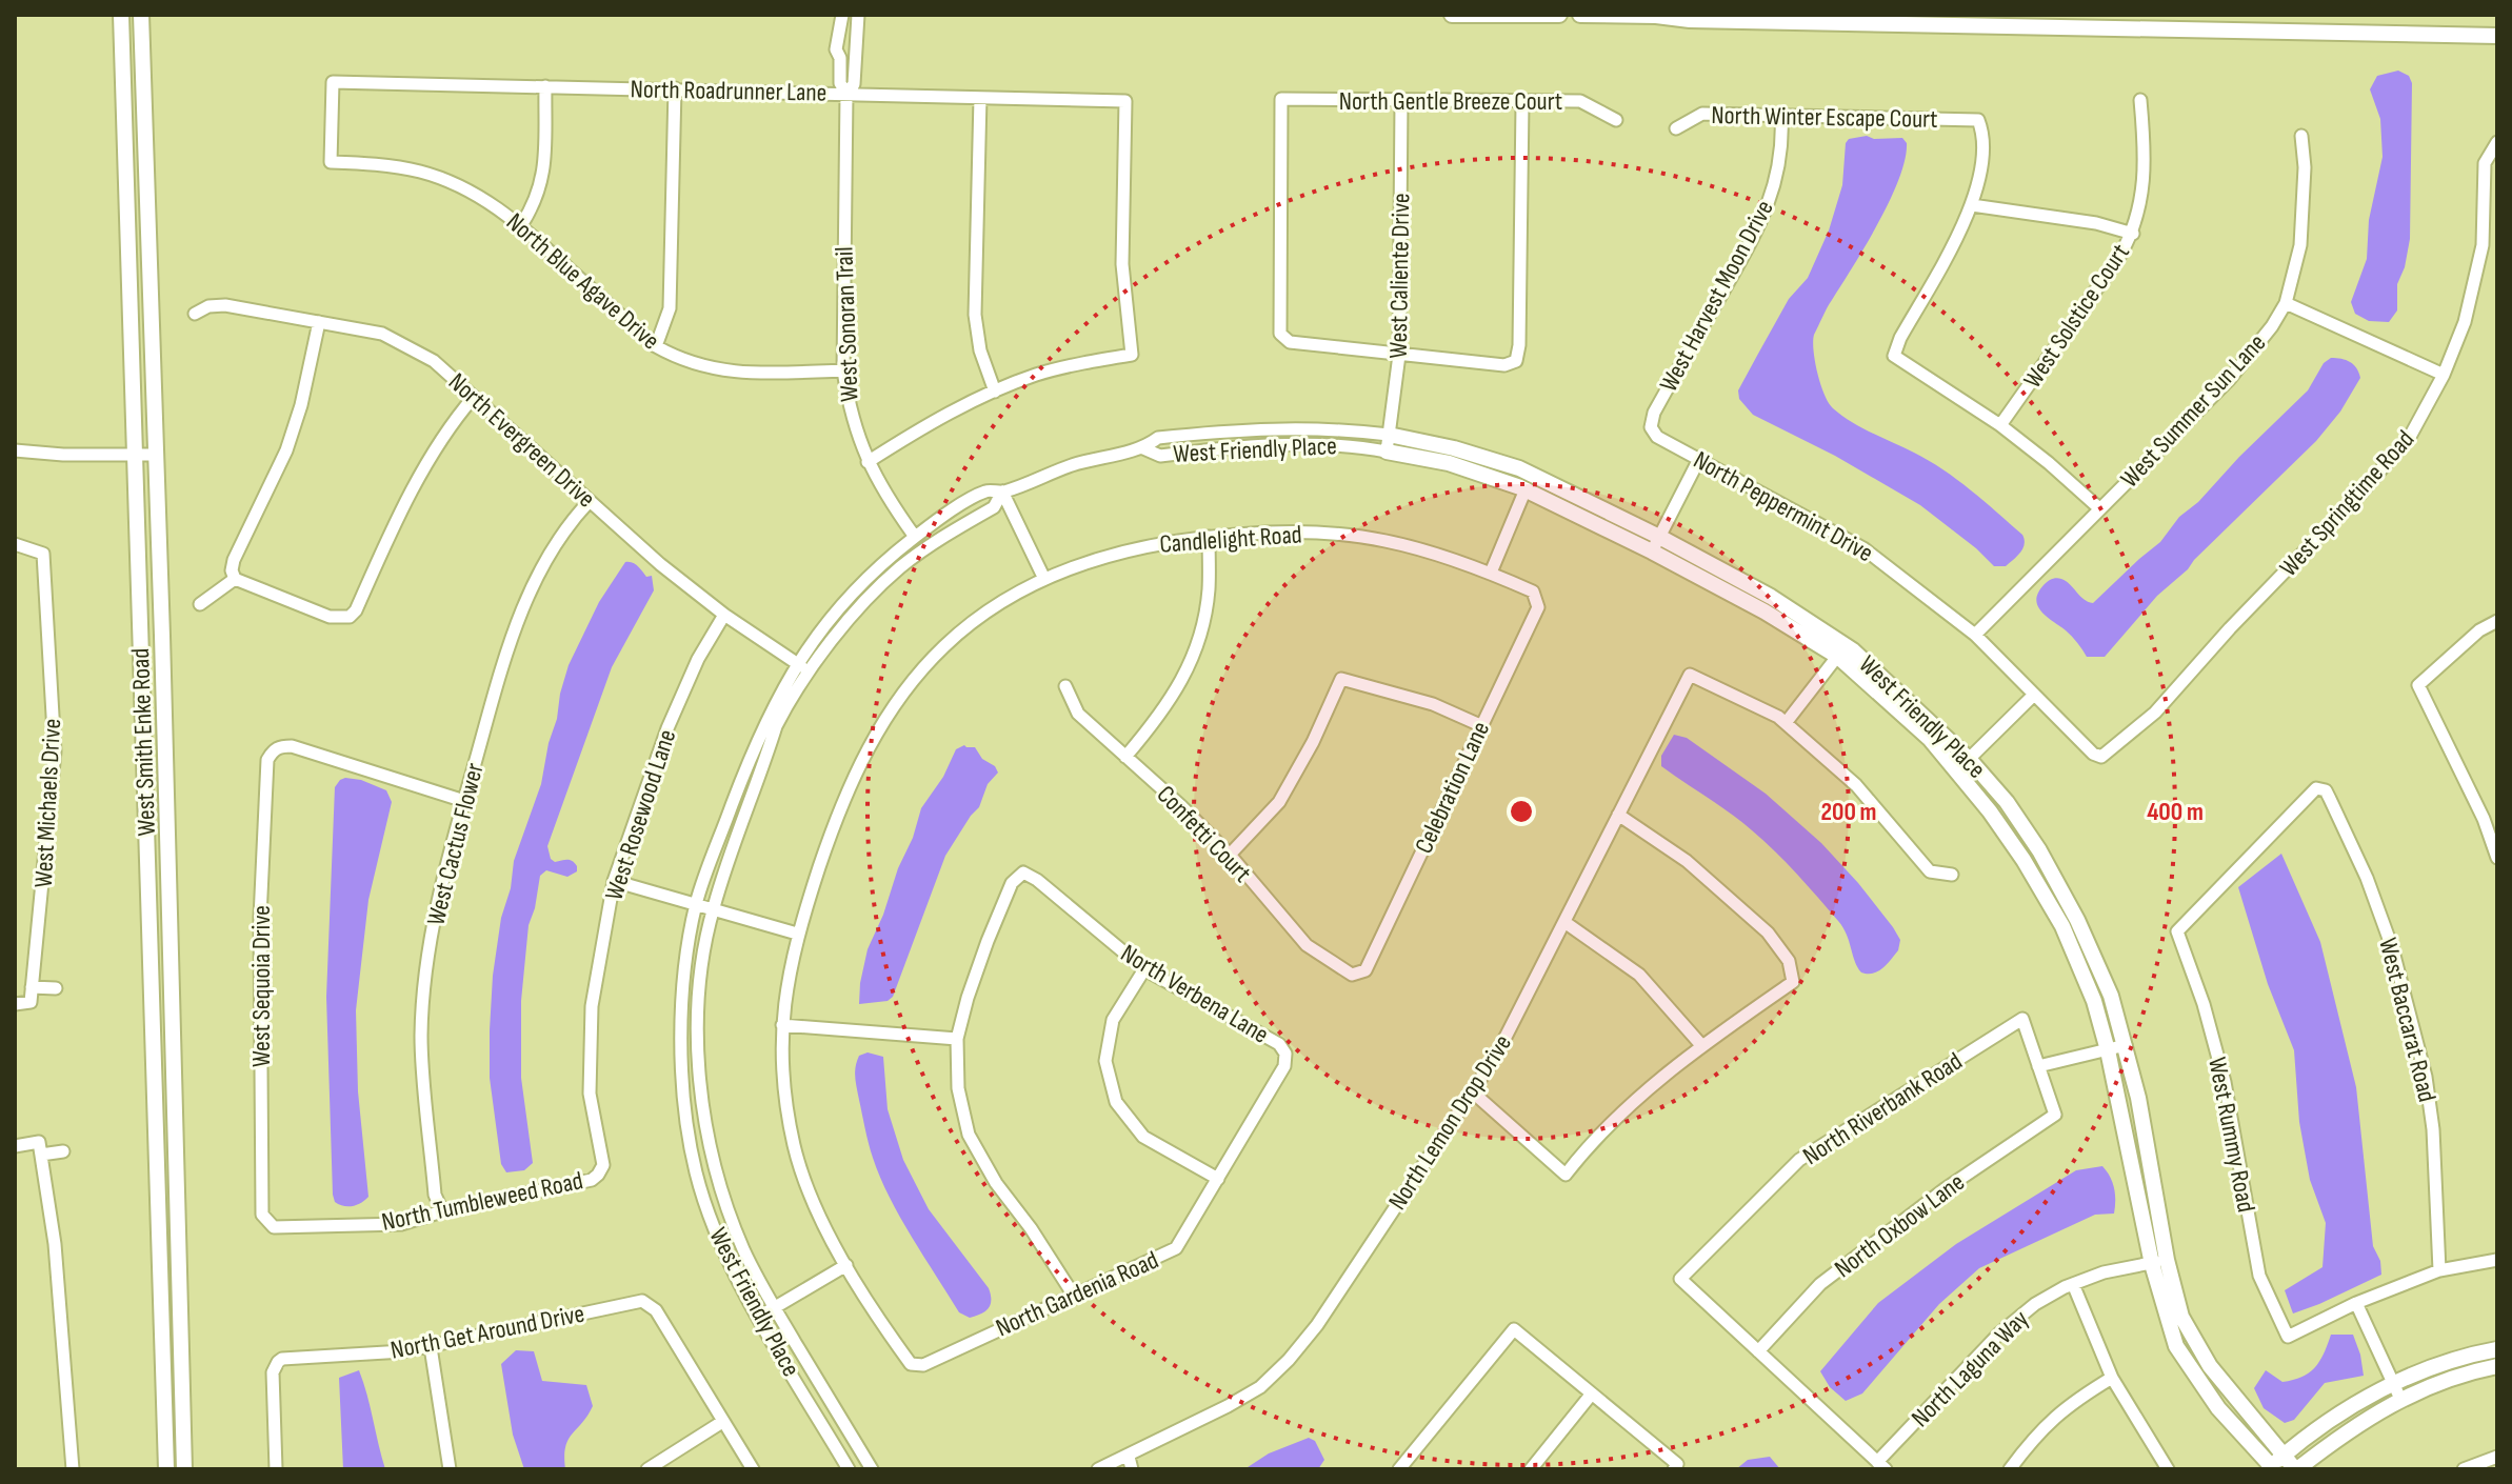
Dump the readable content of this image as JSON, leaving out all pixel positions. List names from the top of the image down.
{
  "streets": {
    "street": [
      "North Roadrunner Lane",
      "North Gentle Breeze Court",
      "North Winter Escape Court",
      "West Caliente Drive",
      "North Blue Agave Drive",
      "West Harvest Moon Drive",
      "West Solstice Court",
      "West Sonoran Trail",
      "West Summer Sun Lane",
      "North Evergreen Drive",
      "West Friendly Place",
      "West Springtime Road",
      "North Peppermint Drive",
      "Candlelight Road",
      "West Smith Enke Road",
      "Celebration Lane",
      "West Michaels Drive",
      "West Rosewood Lane",
      "Confetti Court",
      "West Cactus Flower",
      "West Sequoia Drive",
      "North Verbena Lane",
      "West Baccarat Road",
      "North Riverbank Road",
      "North Lemon Drop Drive",
      "West Rummy Road",
      "North Tumbleweed Road",
      "North Oxbow Lane",
      "North Gardenia Road",
      "North Get Around Drive",
      "North Laguna Way"
    ]
  },
  "crossings": [
    ["North Roadrunner Lane", "North Blue Agave Drive"],
    ["North Roadrunner Lane", "West Sonoran Trail"],
    ["North Gentle Breeze Court", "West Caliente Drive"],
    ["North Winter Escape Court", "West Harvest Moon Drive"],
    ["West Caliente Drive", "West Friendly Place"],
    ["North Blue Agave Drive", "West Sonoran Trail"],
    ["West Harvest Moon Drive", "North Peppermint Drive"],
    ["West Sonoran Trail", "West Friendly Place"],
    ["West Summer Sun Lane", "North Peppermint Drive"],
    ["North Evergreen Drive", "West Friendly Place"],
    ["North Evergreen Drive", "West Rosewood Lane"],
    ["North Evergreen Drive", "West Cactus Flower"],
    ["West Friendly Place", "North Laguna Way"],
    ["West Springtime Road", "North Peppermint Drive"],
    ["Candlelight Road", "Celebration Lane"],
    ["Candlelight Road", "North Gardenia Road"],
    ["Celebration Lane", "Confetti Court"],
    ["West Rosewood Lane", "North Tumbleweed Road"],
    ["West Cactus Flower", "West Sequoia Drive"],
    ["West Cactus Flower", "North Tumbleweed Road"],
    ["West Sequoia Drive", "North Tumbleweed Road"],
    ["North Verbena Lane", "North Gardenia Road"],
    ["West Baccarat Road", "West Rummy Road"],
    ["North Riverbank Road", "North Oxbow Lane"]
  ],
  "rings": ["200 m", "400 m"]
}
